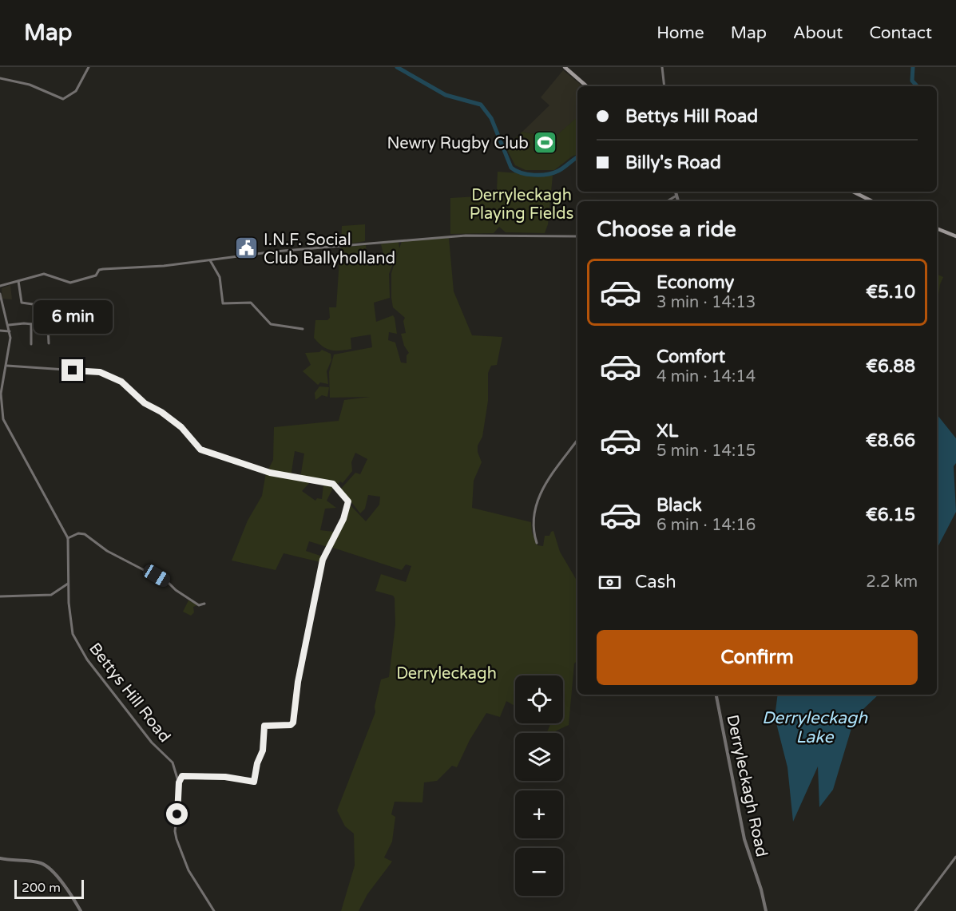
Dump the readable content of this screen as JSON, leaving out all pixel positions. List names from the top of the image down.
{
  "streets": {
    "street": ["Bettys Hill Road", "Derryleckagh Road"]
  },
  "water": ["Derryleckagh Lake"],
  "parks": ["Derryleckagh Playing Fields", "Derryleckagh"],
  "places": {
    "sports": ["Newry Rugby Club"],
    "public building": ["I.N.F. Social Club Ballyholland"]
  },
  "scale_bar": "200 m",
  "page": {
    "header": "Map",
    "nav": [
      "Home",
      "Map",
      "About",
      "Contact"
    ],
    "banner": ["Bettys Hill Road", "Billy's Road"],
    "heading": "Choose a ride",
    "list": [
      {
        "name": "Economy",
        "note": "3 min · 14:13",
        "value": "€5.10"
      },
      {
        "name": "Comfort",
        "note": "4 min · 14:14",
        "value": "€6.88"
      },
      {
        "name": "XL",
        "note": "5 min · 14:15",
        "value": "€8.66"
      },
      {
        "name": "Black",
        "note": "6 min · 14:16",
        "value": "€6.15"
      }
    ],
    "bubble": "6 min",
    "pay": ["Cash", "2.2 km"],
    "buttons": "Confirm",
    "map_buttons": ["+", "−"],
    "scale": "200 m"
  }
}
